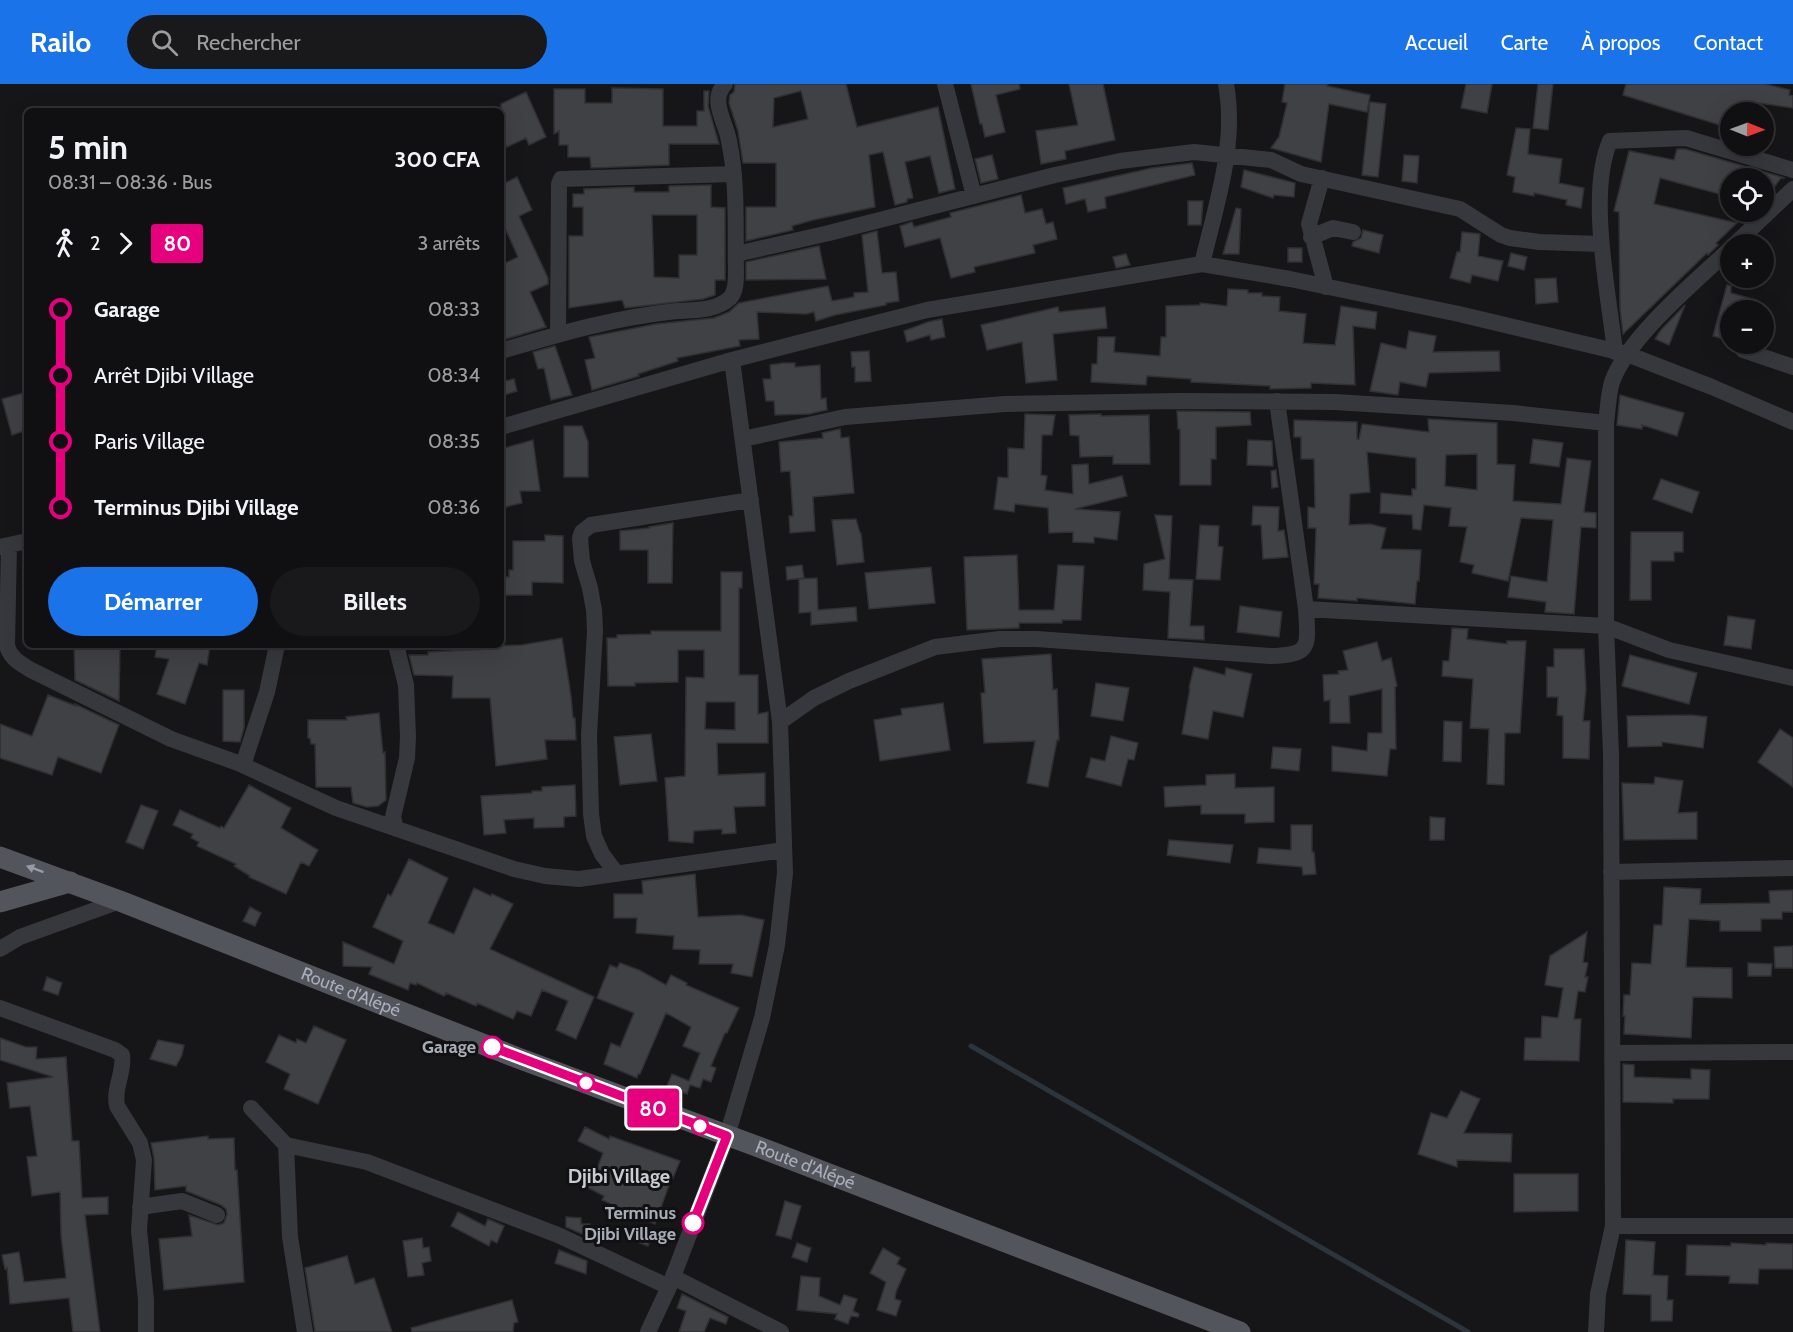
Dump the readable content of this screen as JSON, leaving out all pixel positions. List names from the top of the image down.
{
  "streets": {
    "main road": ["Route d'Alépé"]
  },
  "districts": ["Djibi Village"],
  "places": ["Garage", "Terminus Djibi Village"],
  "lines": ["bus line 80"],
  "north": "right",
  "page": {
    "header": "Railo",
    "search": "Rechercher",
    "nav": [
      "Accueil",
      "Carte",
      "À propos",
      "Contact"
    ],
    "on_map": "80",
    "map_buttons": ["+", "−"],
    "heading": ["5 min", "08:31 – 08:36 · Bus", "300 CFA"],
    "legs": ["2", "80", "3 arrêts"],
    "list": [
      {
        "name": "Garage",
        "value": "08:33"
      },
      {
        "name": "Arrêt Djibi Village",
        "value": "08:34"
      },
      {
        "name": "Paris Village",
        "value": "08:35"
      },
      {
        "name": "Terminus Djibi Village",
        "value": "08:36"
      }
    ],
    "buttons": ["Démarrer", "Billets"]
  }
}
